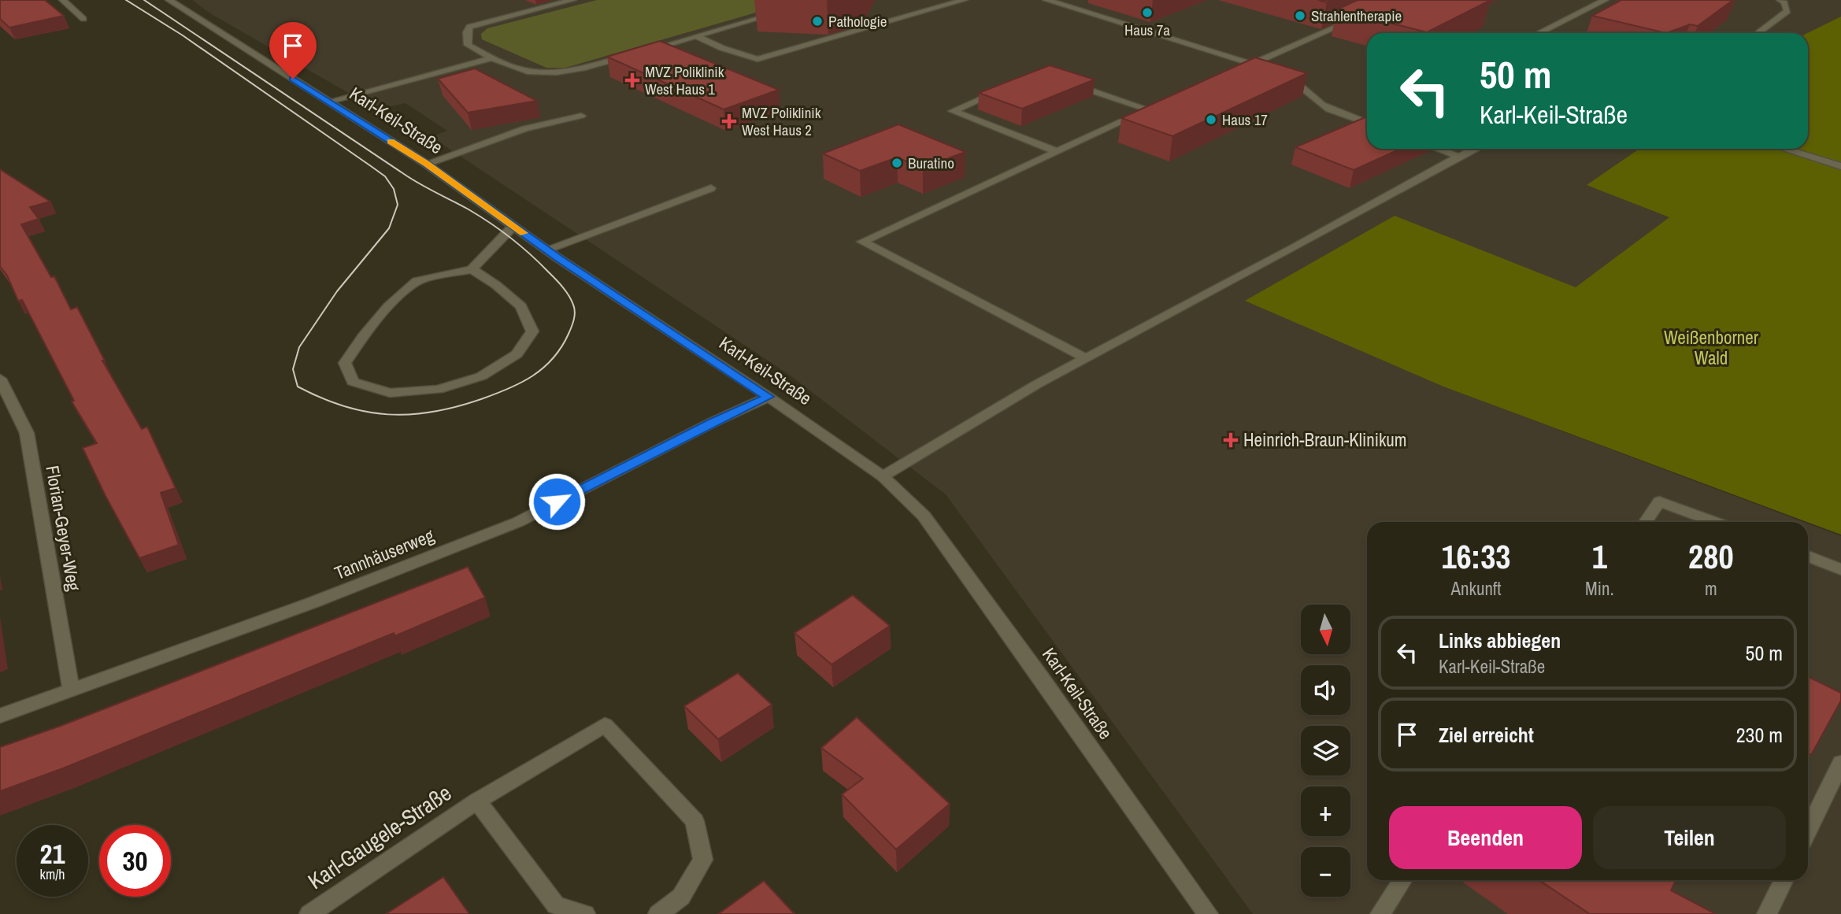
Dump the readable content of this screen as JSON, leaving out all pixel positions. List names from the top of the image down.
{
  "streets": {
    "street": [
      "Karl-Keil-Straße",
      "Florian-Geyer-Weg",
      "Tannhäuserweg",
      "Karl-Gaugele-Straße"
    ]
  },
  "crossings": [
    ["Karl-Keil-Straße", "Tannhäuserweg"],
    ["Florian-Geyer-Weg", "Tannhäuserweg"]
  ],
  "parks": ["Weißenborner Wald"],
  "places": {
    "other": [
      "Haus 7a",
      "Strahlentherapie",
      "Pathologie",
      "Haus 17",
      "Buratino"
    ],
    "health": ["MVZ Poliklinik West Haus 1", "MVZ Poliklinik West Haus 2", "Heinrich-Braun-Klinikum"]
  },
  "north": "bottom",
  "page": {
    "turn": ["50 m", "Karl-Keil-Straße"],
    "eta": [
      "16:33",
      "Ankunft",
      "1",
      "Min.",
      "280",
      "m"
    ],
    "map_buttons": ["+", "−"],
    "list": [
      {
        "name": "Links abbiegen",
        "note": "Karl-Keil-Straße",
        "value": "50 m"
      },
      {
        "name": "Ziel erreicht",
        "value": "230 m"
      }
    ],
    "buttons": ["Beenden", "Teilen"],
    "speed": "21 km/h",
    "limit": "30"
  }
}
